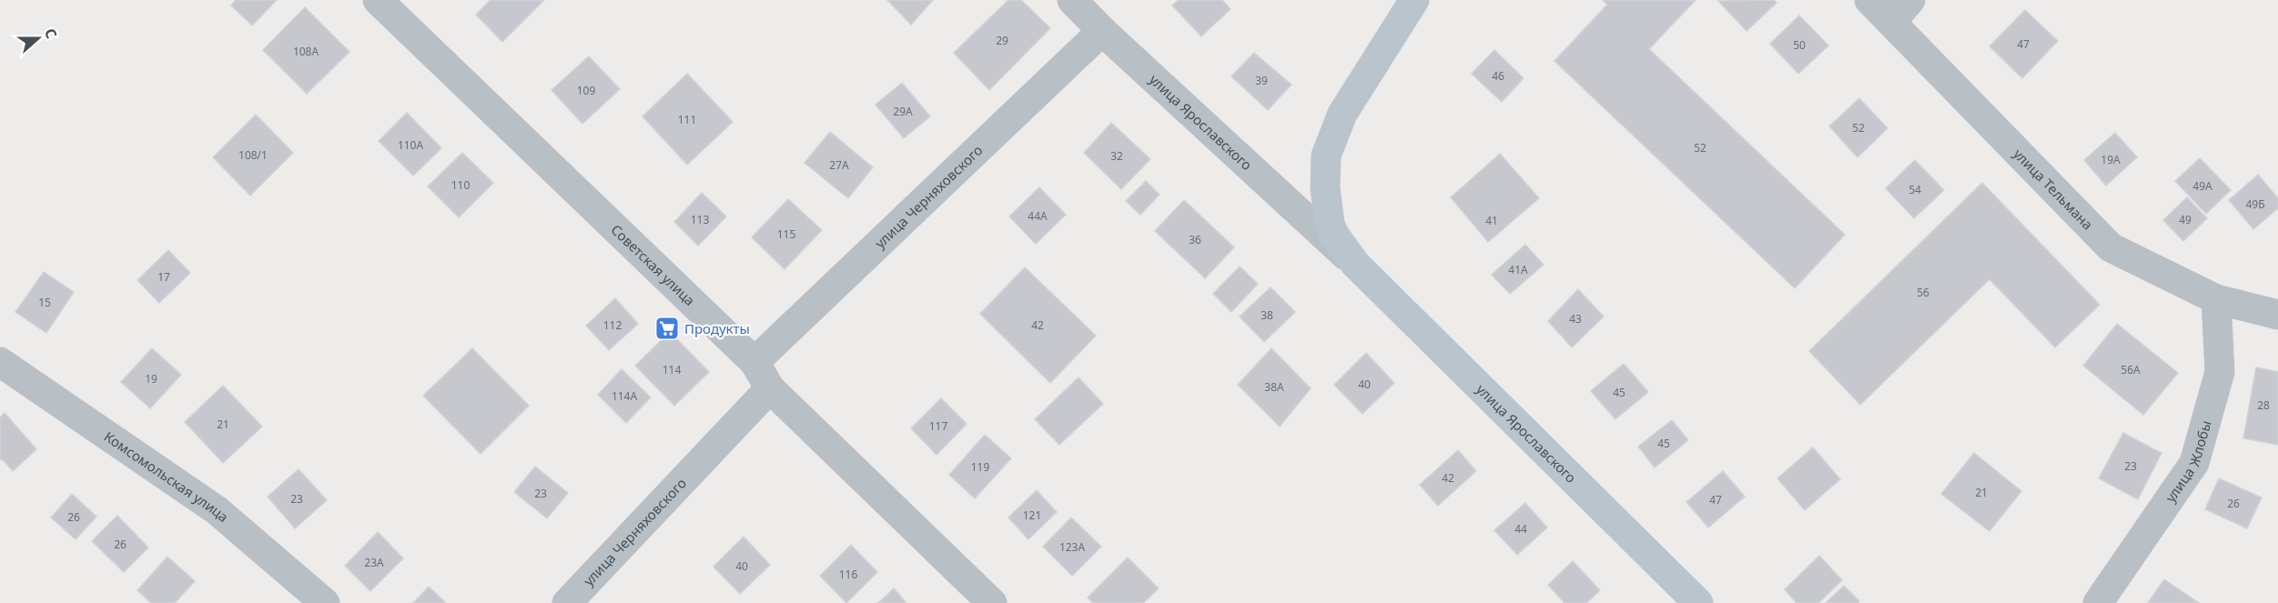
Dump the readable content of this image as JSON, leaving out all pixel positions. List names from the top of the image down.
{
  "streets": {
    "street": [
      "улица Ярославского",
      "улица Тельмана",
      "улица Черняховского",
      "Советская улица",
      "улица Жлобы",
      "Комсомольская улица"
    ]
  },
  "crossings": [
    ["улица Ярославского", "улица Черняховского"],
    ["улица Тельмана", "улица Жлобы"],
    ["улица Черняховского", "Советская улица"]
  ],
  "places": {
    "supermarket": ["Продукты"]
  },
  "house_numbers": [
    "29",
    "47",
    "50",
    "108А",
    "46",
    "39",
    "109",
    "29А",
    "111",
    "52",
    "110А",
    "52",
    "108/1",
    "32",
    "19А",
    "27А",
    "110",
    "49А",
    "54",
    "49Б",
    "44А",
    "113",
    "49",
    "41",
    "115",
    "36",
    "41А",
    "17",
    "56",
    "15",
    "38",
    "43",
    "112",
    "42",
    "114",
    "56А",
    "19",
    "40",
    "38А",
    "45",
    "114А",
    "28",
    "21",
    "117",
    "45",
    "23",
    "119",
    "42",
    "21",
    "23",
    "23",
    "47",
    "26",
    "121",
    "26",
    "44",
    "26",
    "123А",
    "23А",
    "40",
    "116"
  ],
  "north": "right"
}
